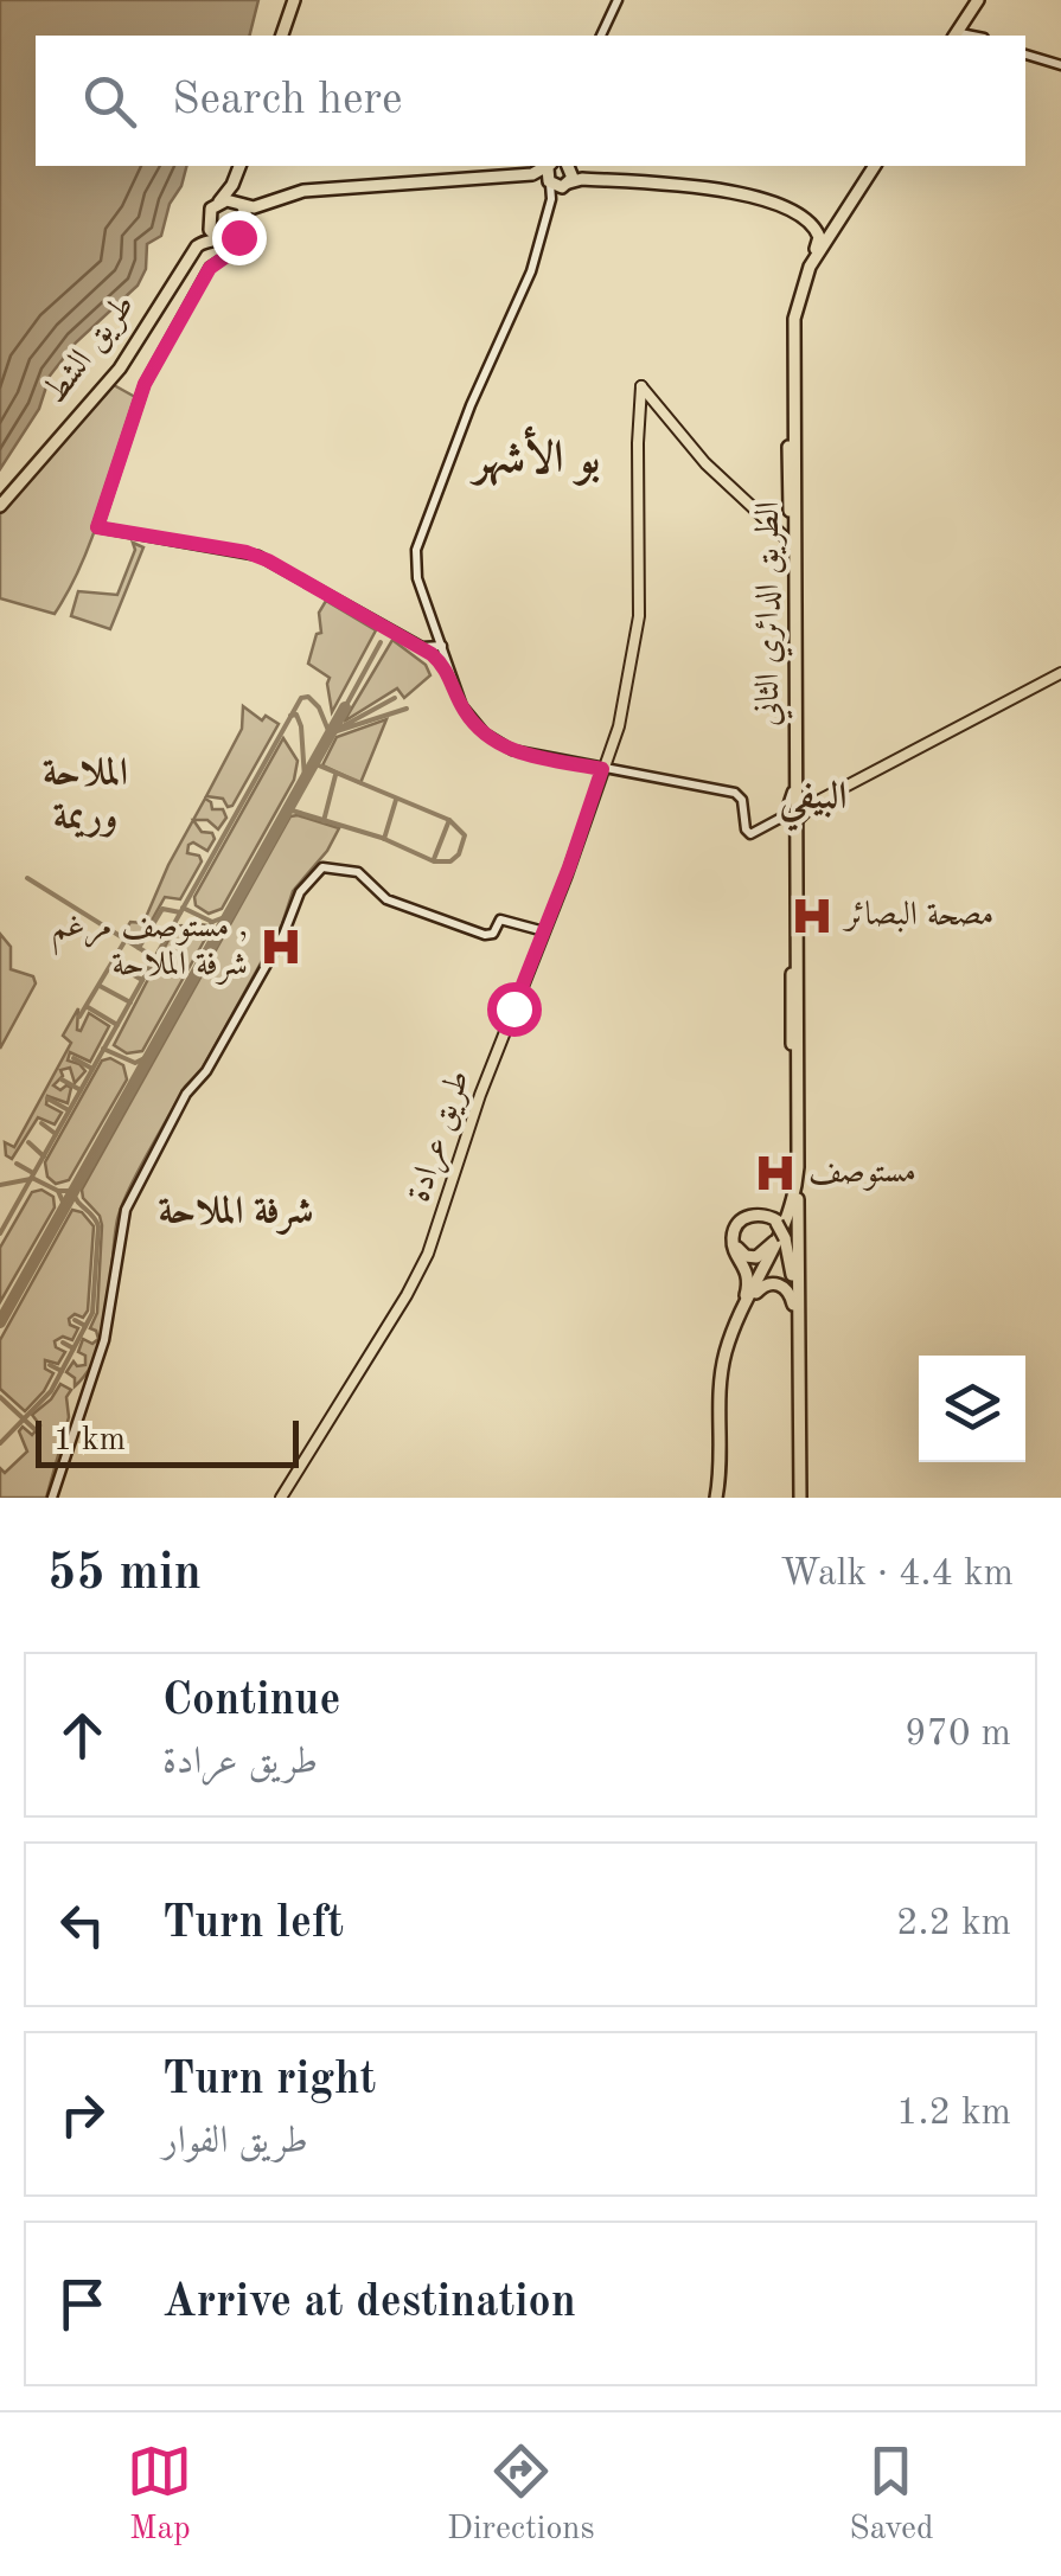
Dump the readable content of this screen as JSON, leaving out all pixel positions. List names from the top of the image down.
{
  "streets": {
    "highway": ["طريق الشط", "الطريق الدائري الثاني"],
    "main road": ["طريق عرادة"]
  },
  "crossings": [
    ["الطريق الدائري الثاني", "طريق عرادة"]
  ],
  "districts": [
    "بو الأشهر",
    "الملاحة وريمة",
    "البيفي",
    "شرفة الملاحة"
  ],
  "places": {
    "hospital": ["مصحة البصائر", "مستوصف مرغم , شرفة الملاحة", "مستوصف"]
  },
  "scale_bar": "1 km",
  "page": {
    "search": "Search here",
    "scale": "1 km",
    "heading": ["55 min", "Walk · 4.4 km"],
    "list": [
      ["Continue", "طريق عرادة", "970 m"],
      ["Turn left", "2.2 km"],
      ["Turn right", "طريق الفوار", "1.2 km"],
      "Arrive at destination"
    ],
    "nav": ["Map", "Directions", "Saved"]
  }
}
